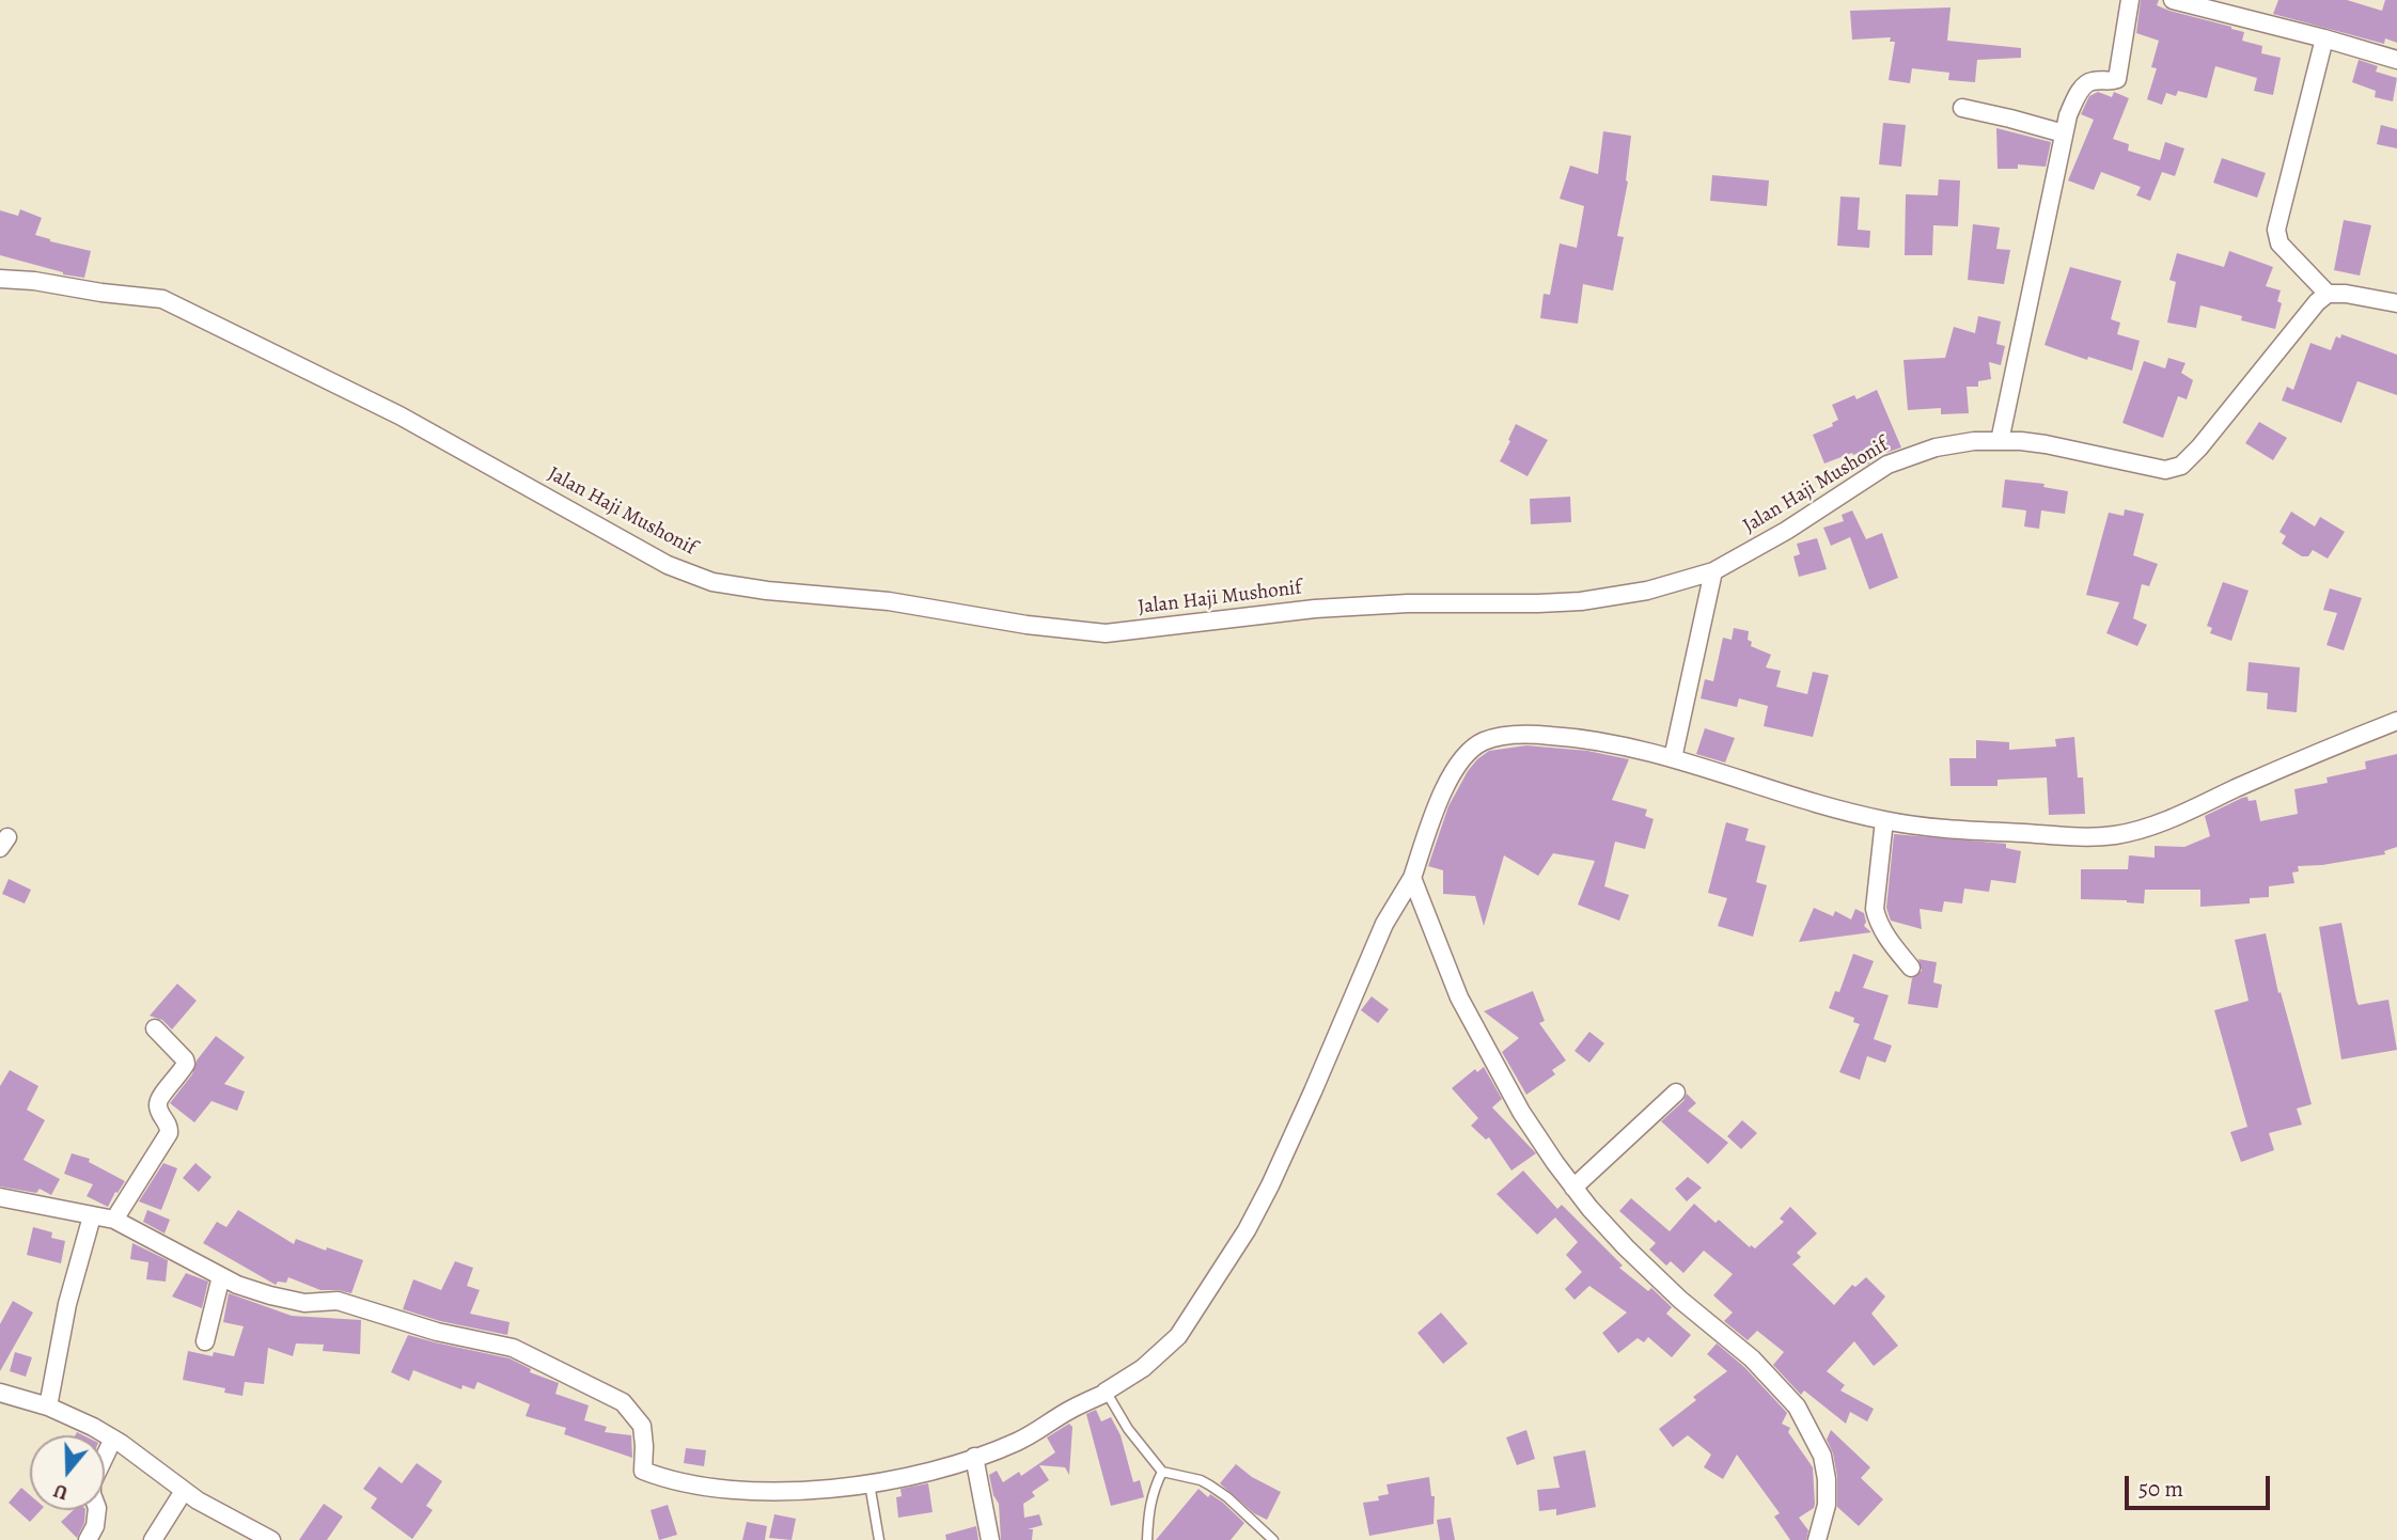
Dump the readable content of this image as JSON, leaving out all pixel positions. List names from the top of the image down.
{
  "streets": {
    "street": ["Jalan Haji Mushonif"]
  },
  "scale_bar": "50 m",
  "north": "bottom"
}
